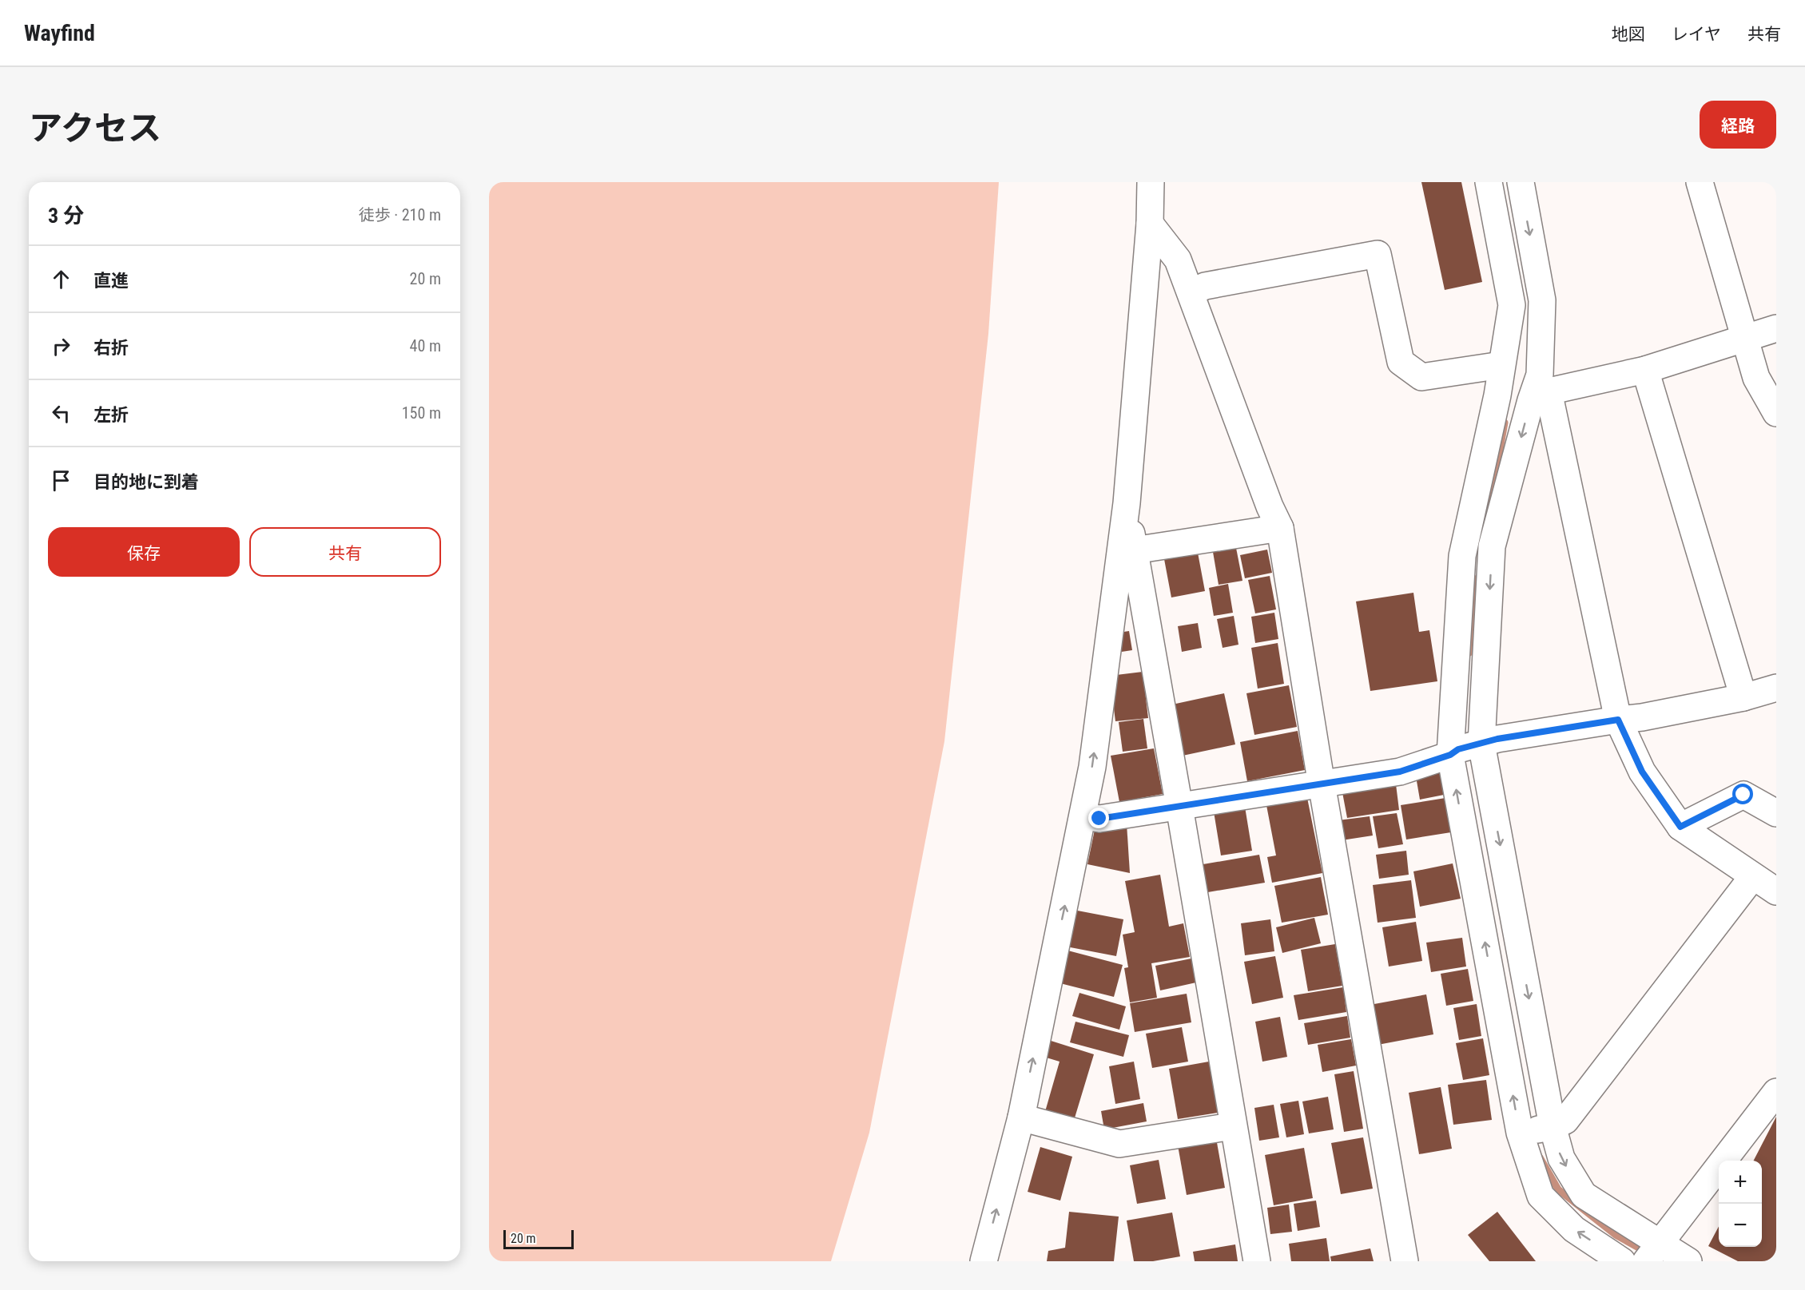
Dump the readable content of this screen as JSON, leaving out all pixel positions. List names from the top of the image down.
{
  "scale_bar": "20 m",
  "page": {
    "header": "Wayfind",
    "nav": ["地図", "レイヤ", "共有"],
    "title": "アクセス",
    "buttons": [
      "経路",
      ["保存", "共有"]
    ],
    "heading": ["3 分", "徒歩 · 210 m"],
    "list": [
      ["直進", "20 m"],
      ["右折", "40 m"],
      ["左折", "150 m"],
      "目的地に到着"
    ],
    "map_buttons": ["+", "−"],
    "scale": "20 m"
  }
}
